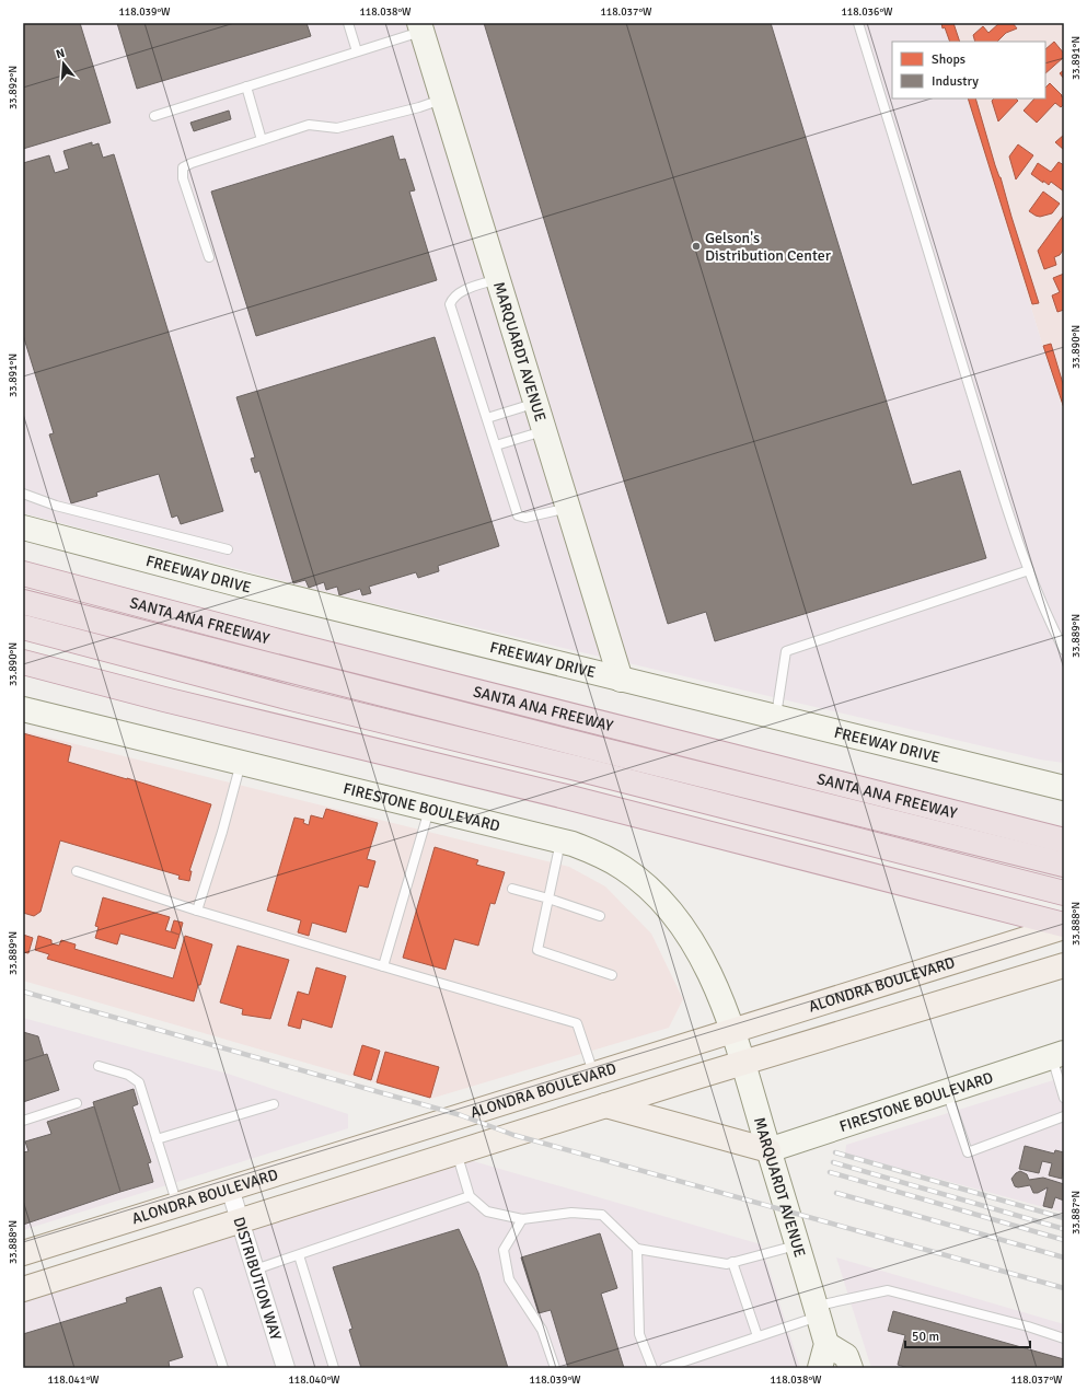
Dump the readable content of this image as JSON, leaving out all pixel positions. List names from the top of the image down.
{
  "streets": {
    "highway": ["SANTA ANA FREEWAY"],
    "main road": ["ALONDRA BOULEVARD"],
    "street": [
      "MARQUARDT AVENUE",
      "FREEWAY DRIVE",
      "FIRESTONE BOULEVARD",
      "DISTRIBUTION WAY"
    ]
  },
  "crossings": [
    ["MARQUARDT AVENUE", "FREEWAY DRIVE"],
    ["MARQUARDT AVENUE", "FIRESTONE BOULEVARD"],
    ["MARQUARDT AVENUE", "ALONDRA BOULEVARD"],
    ["FIRESTONE BOULEVARD", "ALONDRA BOULEVARD"],
    ["ALONDRA BOULEVARD", "DISTRIBUTION WAY"]
  ],
  "places": ["Gelson's Distribution Center"],
  "legend": ["Shops", "Industry"],
  "scale_bar": "50 m",
  "north": "top",
  "coordinates": [
    "118.039°W",
    "118.038°W",
    "118.037°W",
    "118.036°W",
    "33.891°N",
    "33.892°N",
    "33.890°N",
    "33.889°N",
    "33.888°N",
    "33.887°N",
    "118.041°W",
    "118.040°W"
  ]
}
